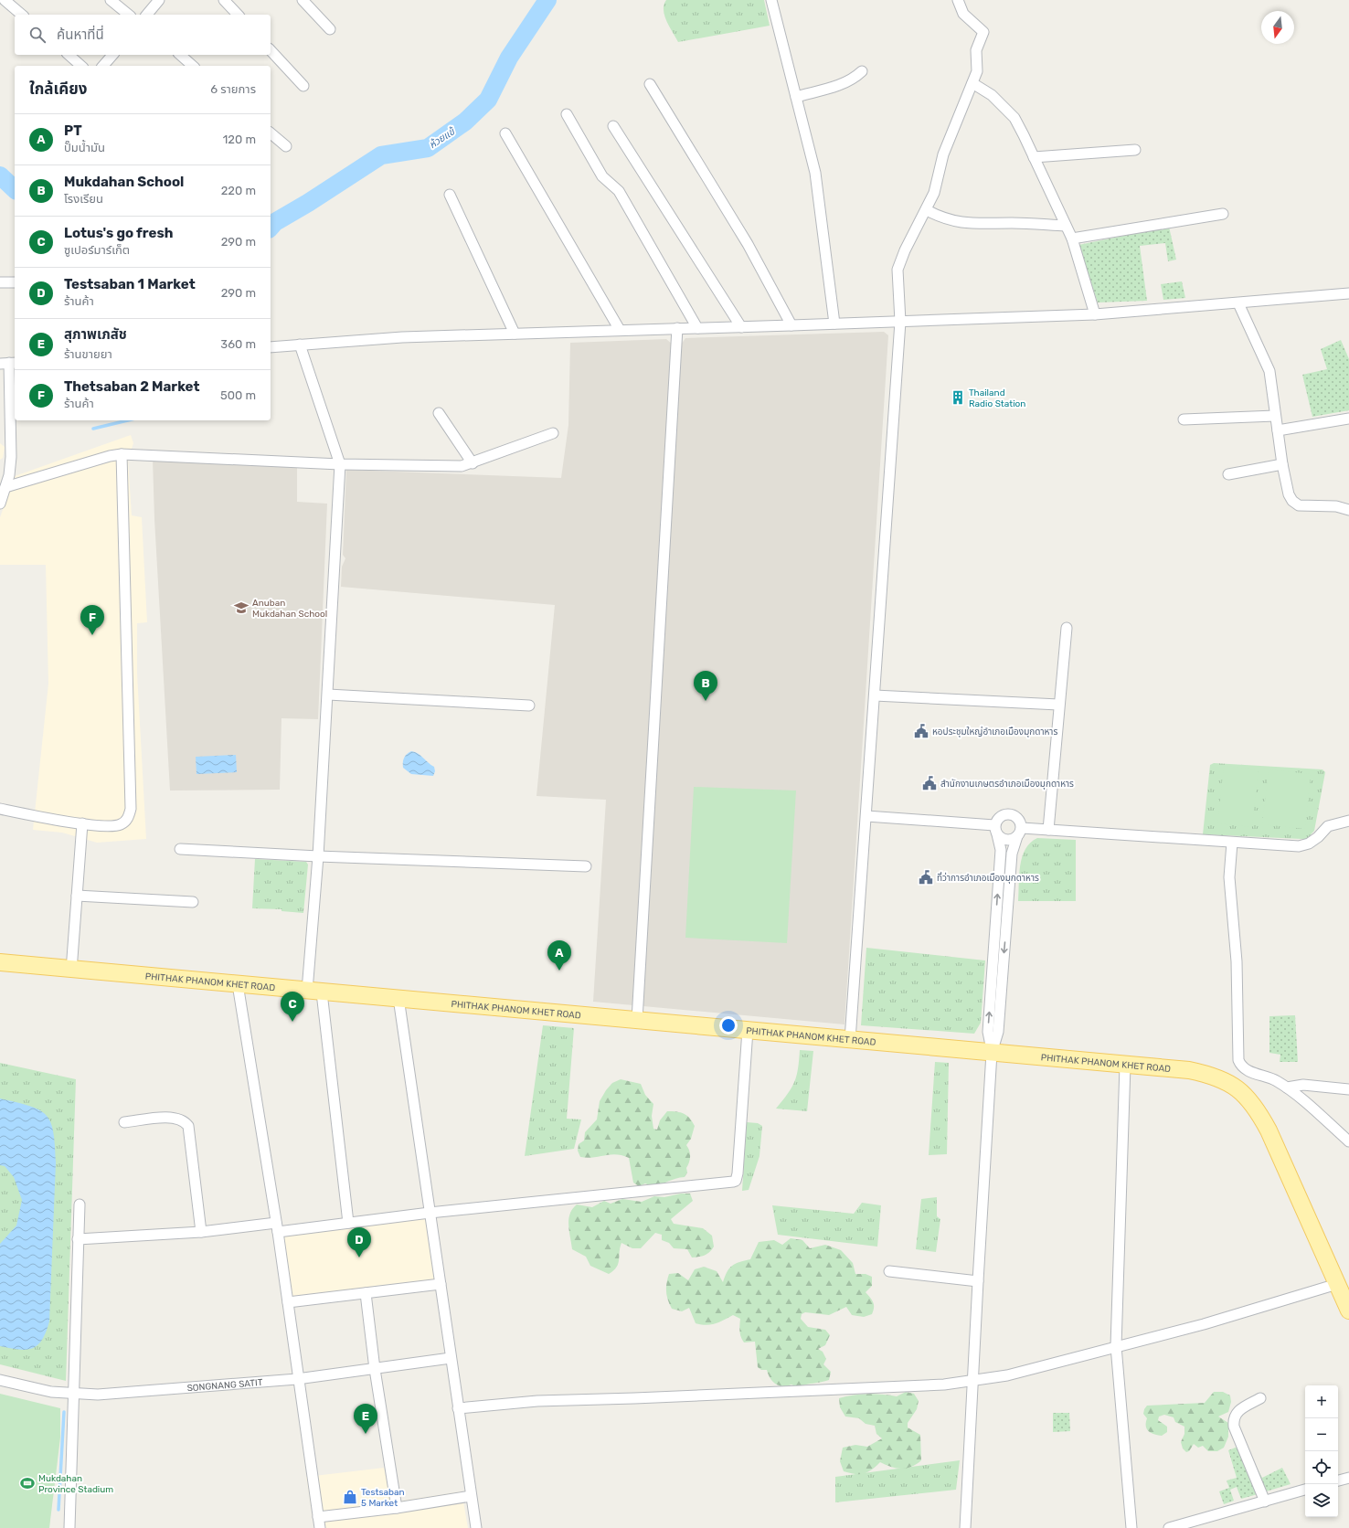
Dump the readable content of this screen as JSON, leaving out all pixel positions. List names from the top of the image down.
{
  "streets": {
    "main road": ["PHITHAK PHANOM KHET ROAD"],
    "street": ["SONGNANG SATIT"]
  },
  "water": ["ห้วยแข้"],
  "places": {
    "building": ["Thailand Radio Station"],
    "school or university": ["Anuban Mukdahan School"],
    "public building": ["หอประชุมใหญ่อำเภอเมืองมุกดาหาร", "สำนักงานเกษตรอำเภอเมืองมุกดาหาร", "ที่ว่าการอำเภอเมืองมุกดาหาร"],
    "sports": ["Mukdahan Province Stadium"],
    "shop": ["Testsaban 5 Market"]
  },
  "north": "bottom",
  "page": {
    "search": "ค้นหาที่นี่",
    "heading": ["ใกล้เคียง", "6 รายการ"],
    "list": [
      {
        "mark": "A",
        "name": "PT",
        "note": "ปั๊มน้ำมัน",
        "value": "120 m"
      },
      {
        "mark": "B",
        "name": "Mukdahan School",
        "note": "โรงเรียน",
        "value": "220 m"
      },
      {
        "mark": "C",
        "name": "Lotus's go fresh",
        "note": "ซูเปอร์มาร์เก็ต",
        "value": "290 m"
      },
      {
        "mark": "D",
        "name": "Testsaban 1 Market",
        "note": "ร้านค้า",
        "value": "290 m"
      },
      {
        "mark": "E",
        "name": "สุภาพเภสัช",
        "note": "ร้านขายยา",
        "value": "360 m"
      },
      {
        "mark": "F",
        "name": "Thetsaban 2 Market",
        "note": "ร้านค้า",
        "value": "500 m"
      }
    ],
    "pins": [
      "F",
      "B",
      "A",
      "C",
      "D",
      "E"
    ],
    "map_buttons": ["+", "−"]
  }
}
